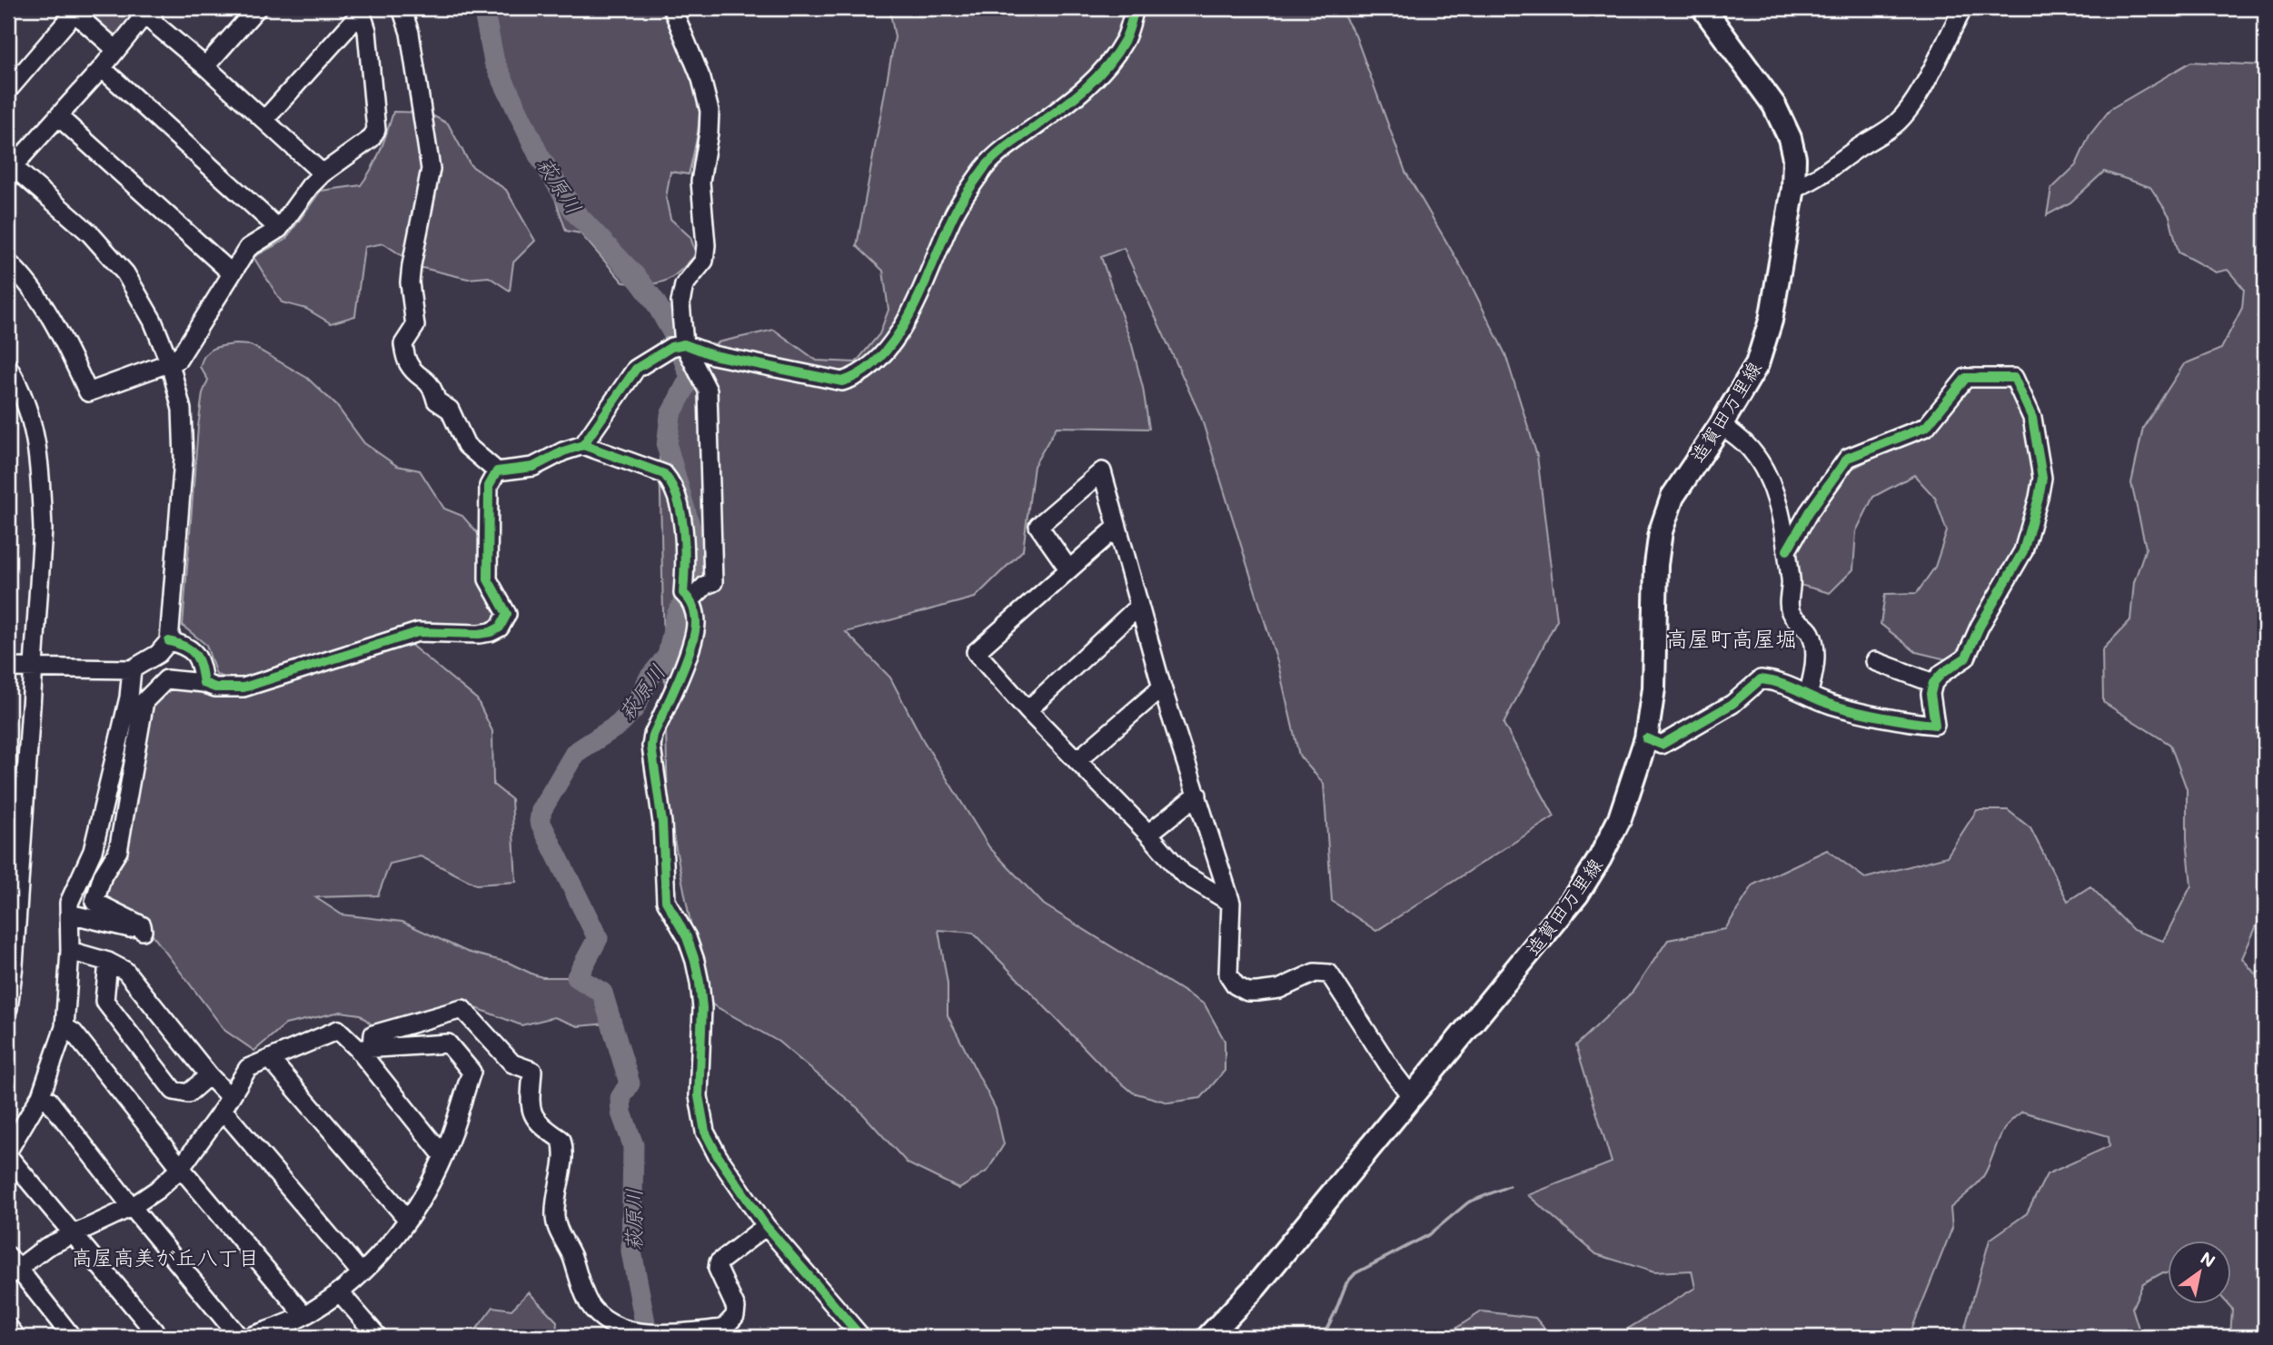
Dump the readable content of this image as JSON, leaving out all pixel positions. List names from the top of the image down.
{
  "streets": {
    "main road": ["造賀田万里線"]
  },
  "districts": ["高屋町高屋堀", "高屋高美が丘八丁目"],
  "water": ["萩原川"],
  "north": "top right"
}
